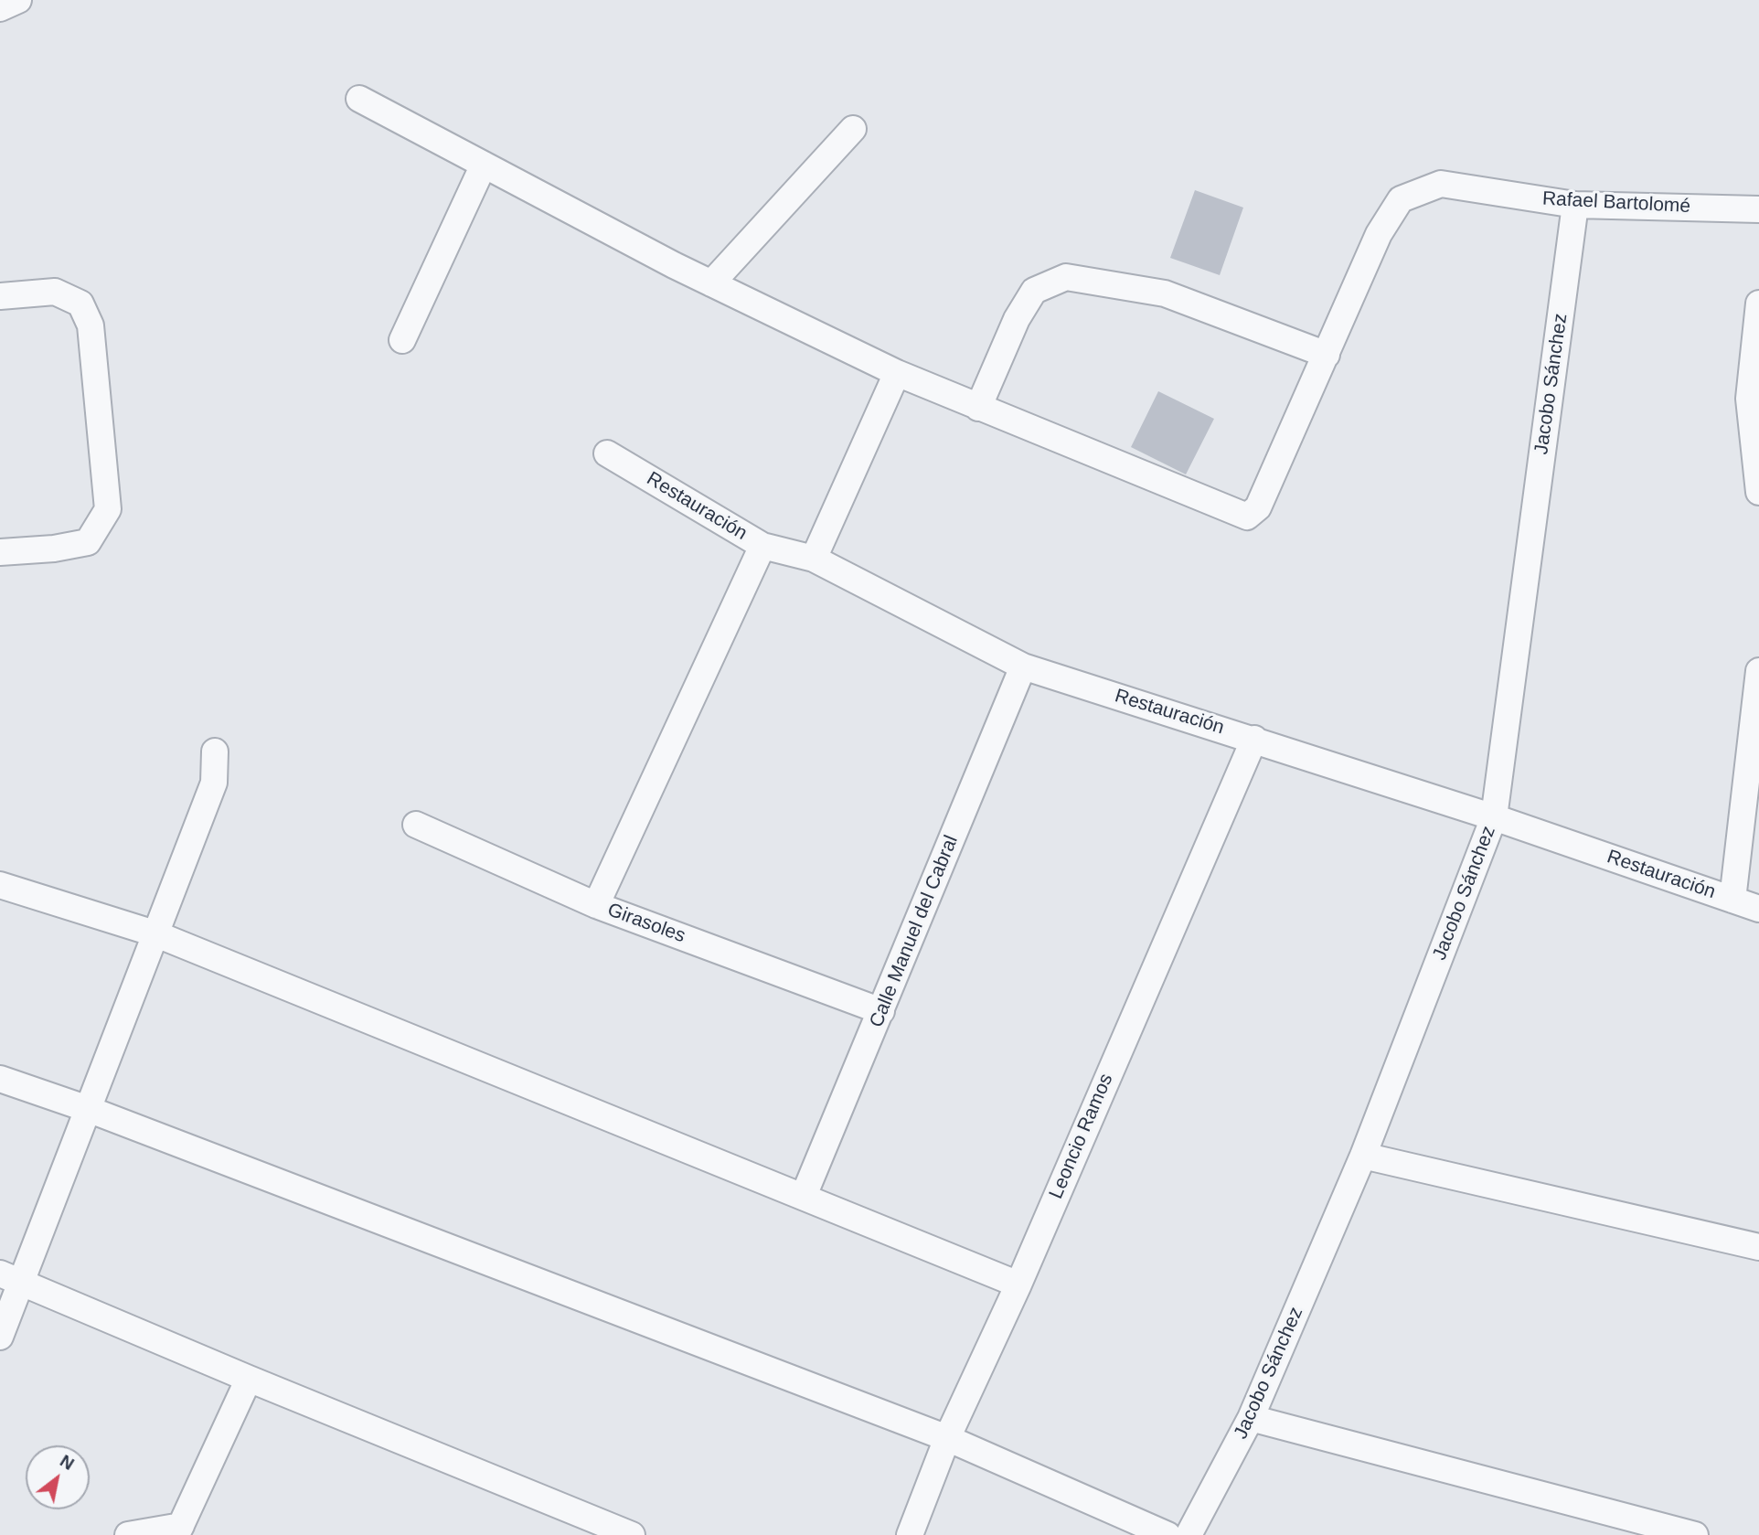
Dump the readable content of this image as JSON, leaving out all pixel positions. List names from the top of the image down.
{
  "streets": {
    "street": [
      "Rafael Bartolomé",
      "Jacobo Sánchez",
      "Restauración",
      "Girasoles",
      "Calle Manuel del Cabral",
      "Leoncio Ramos"
    ]
  },
  "crossings": [
    ["Rafael Bartolomé", "Jacobo Sánchez"],
    ["Jacobo Sánchez", "Restauración"],
    ["Restauración", "Calle Manuel del Cabral"],
    ["Restauración", "Leoncio Ramos"],
    ["Girasoles", "Calle Manuel del Cabral"]
  ],
  "north": "top right"
}
